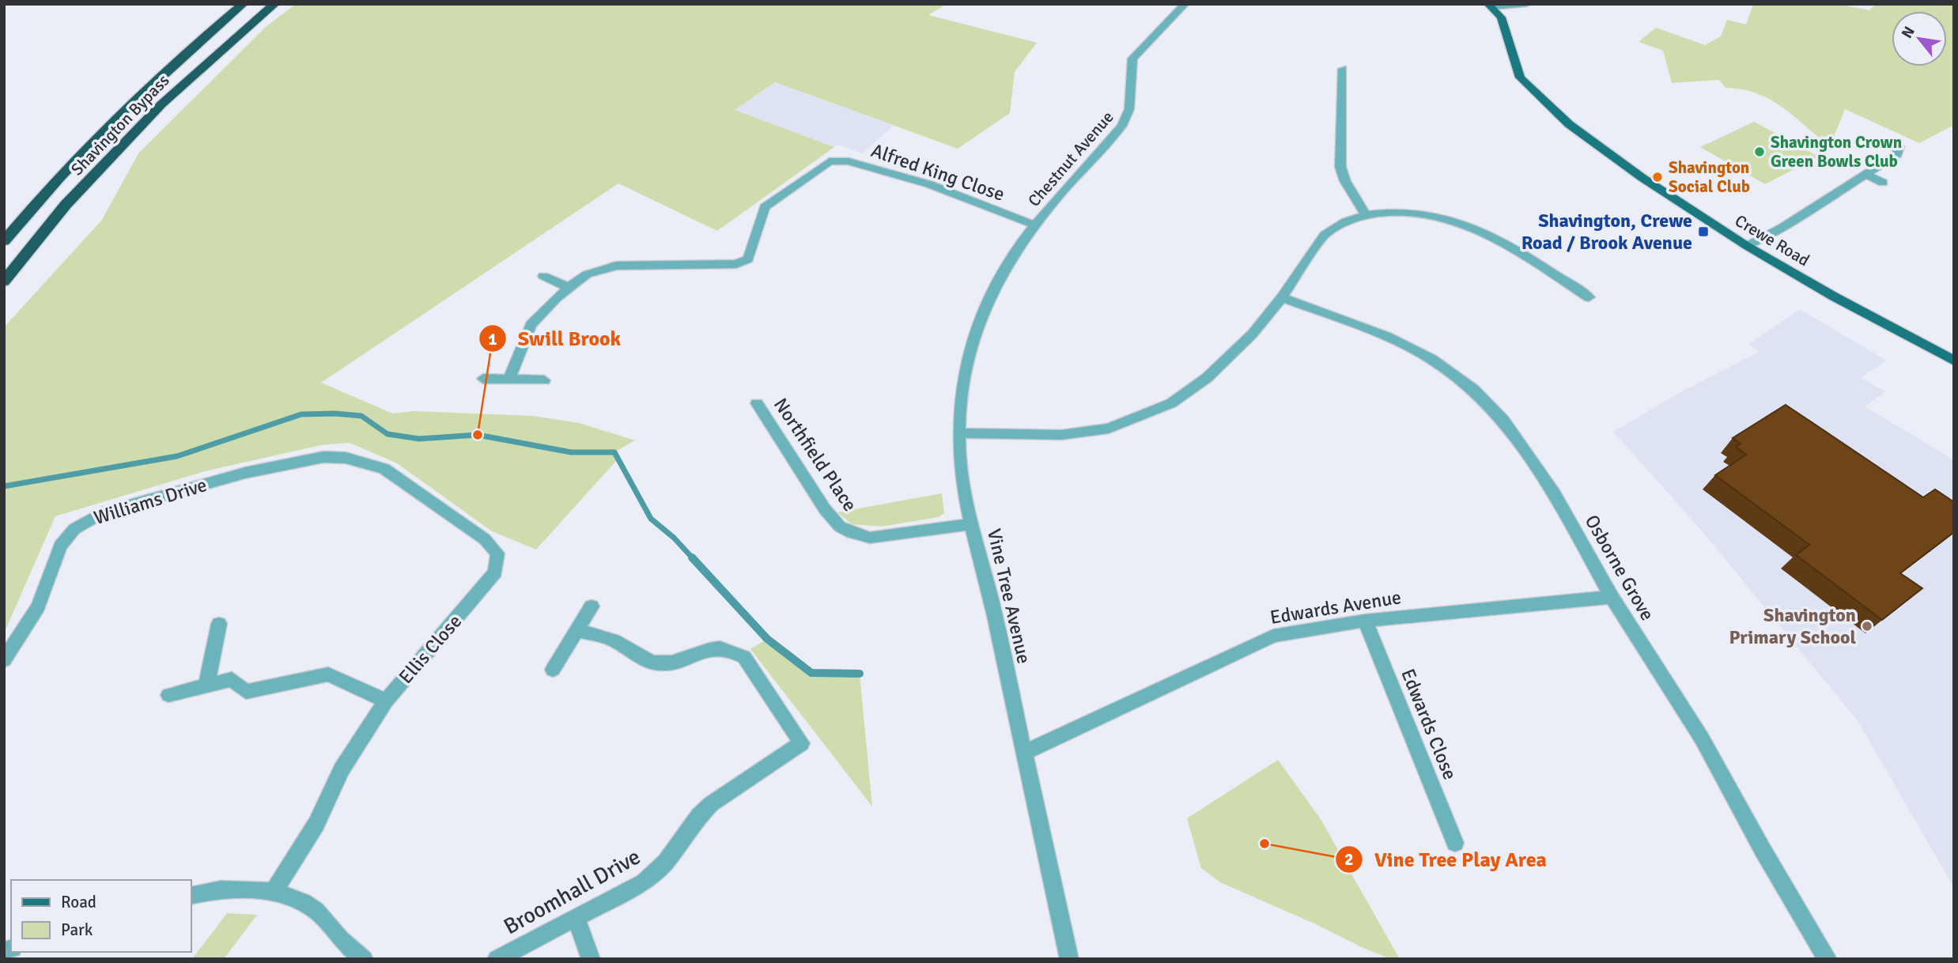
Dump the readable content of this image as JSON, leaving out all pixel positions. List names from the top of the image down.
{
  "streets": {
    "highway": ["Shavington Bypass"],
    "main road": ["Crewe Road"],
    "street": [
      "Chestnut Avenue",
      "Alfred King Close",
      "Northfield Place",
      "Williams Drive",
      "Osborne Grove",
      "Vine Tree Avenue",
      "Edwards Avenue",
      "Ellis Close",
      "Edwards Close",
      "Broomhall Drive"
    ]
  },
  "crossings": [
    ["Chestnut Avenue", "Alfred King Close"],
    ["Chestnut Avenue", "Vine Tree Avenue"],
    ["Northfield Place", "Vine Tree Avenue"],
    ["Williams Drive", "Ellis Close"],
    ["Osborne Grove", "Edwards Avenue"],
    ["Vine Tree Avenue", "Edwards Avenue"],
    ["Edwards Avenue", "Edwards Close"]
  ],
  "places": {
    "other": [
      "Shavington Crown Green Bowls Club",
      "Shavington Social Club",
      "Swill Brook",
      "Shavington Primary School",
      "Vine Tree Play Area"
    ],
    "transit": ["Shavington, Crewe Road / Brook Avenue"]
  },
  "legend": ["Road", "Park"],
  "north": "top left"
}
